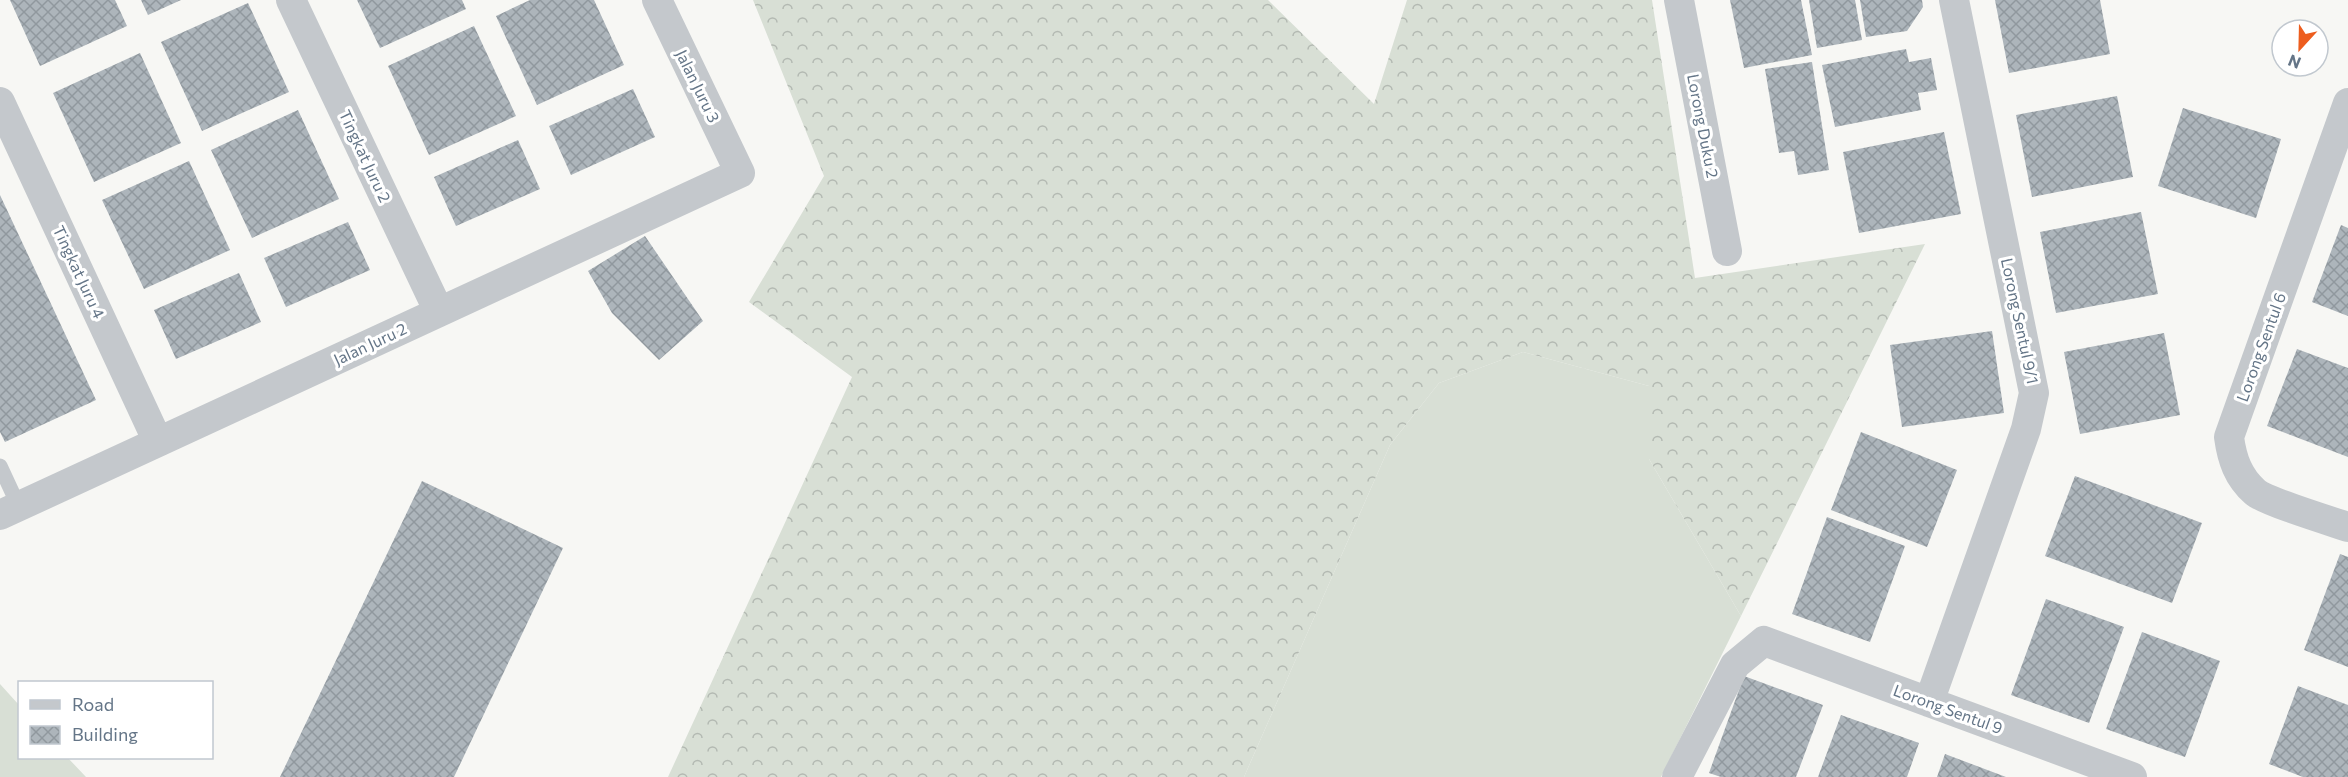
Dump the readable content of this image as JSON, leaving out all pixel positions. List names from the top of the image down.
{
  "streets": {
    "street": [
      "Jalan Juru 3",
      "Lorong Duku 2",
      "Tingkat Juru 2",
      "Tingkat Juru 4",
      "Lorong Sentul 9/1",
      "Jalan Juru 2",
      "Lorong Sentul 6",
      "Lorong Sentul 9"
    ]
  },
  "crossings": [
    ["Jalan Juru 3", "Jalan Juru 2"],
    ["Tingkat Juru 2", "Jalan Juru 2"],
    ["Tingkat Juru 4", "Jalan Juru 2"],
    ["Lorong Sentul 9/1", "Lorong Sentul 9"]
  ],
  "legend": ["Road", "Building"],
  "north": "bottom"
}
